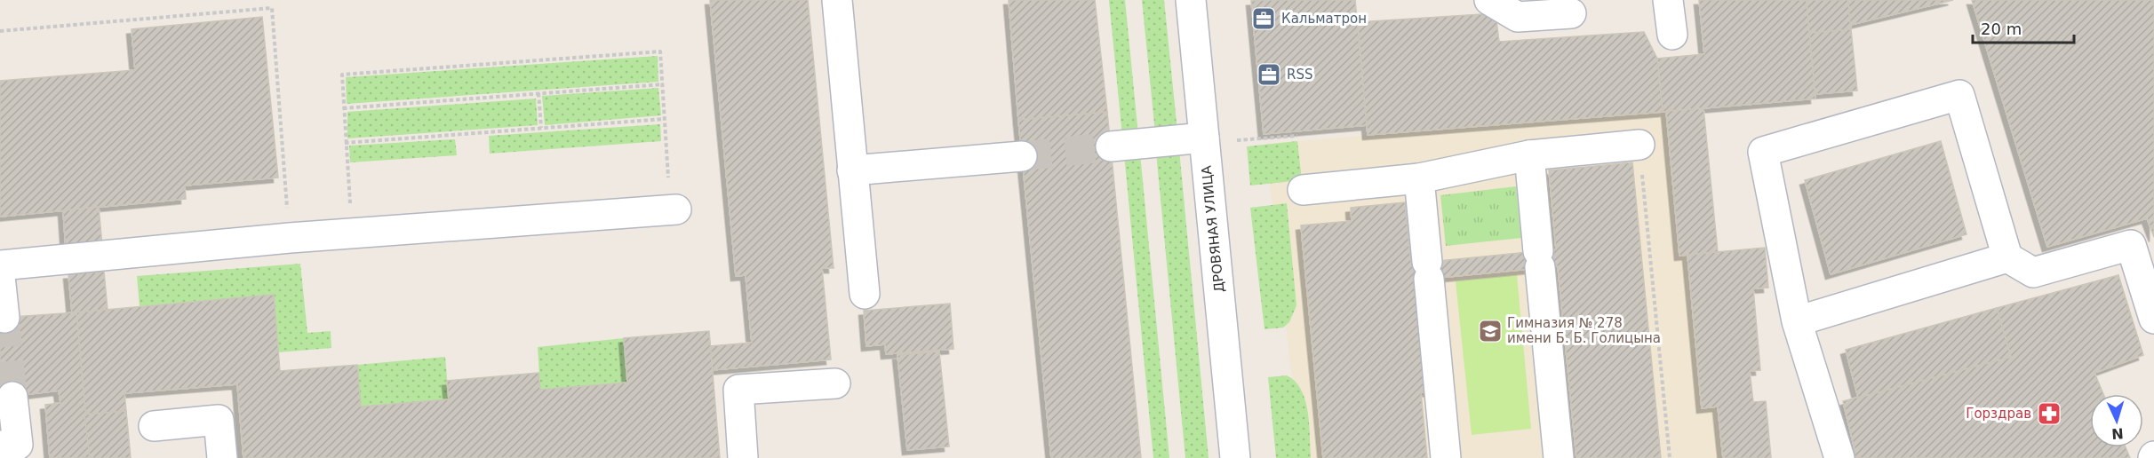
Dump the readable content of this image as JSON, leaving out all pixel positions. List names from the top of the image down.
{
  "streets": {
    "street": ["ДРОВЯНАЯ УЛИЦА"]
  },
  "places": {
    "office": ["Кальматрон", "RSS"],
    "school or university": ["Гимназия № 278 имени Б. Б. Голицына"],
    "pharmacy": ["Горздрав"]
  },
  "scale_bar": "20 m",
  "north": "bottom"
}
